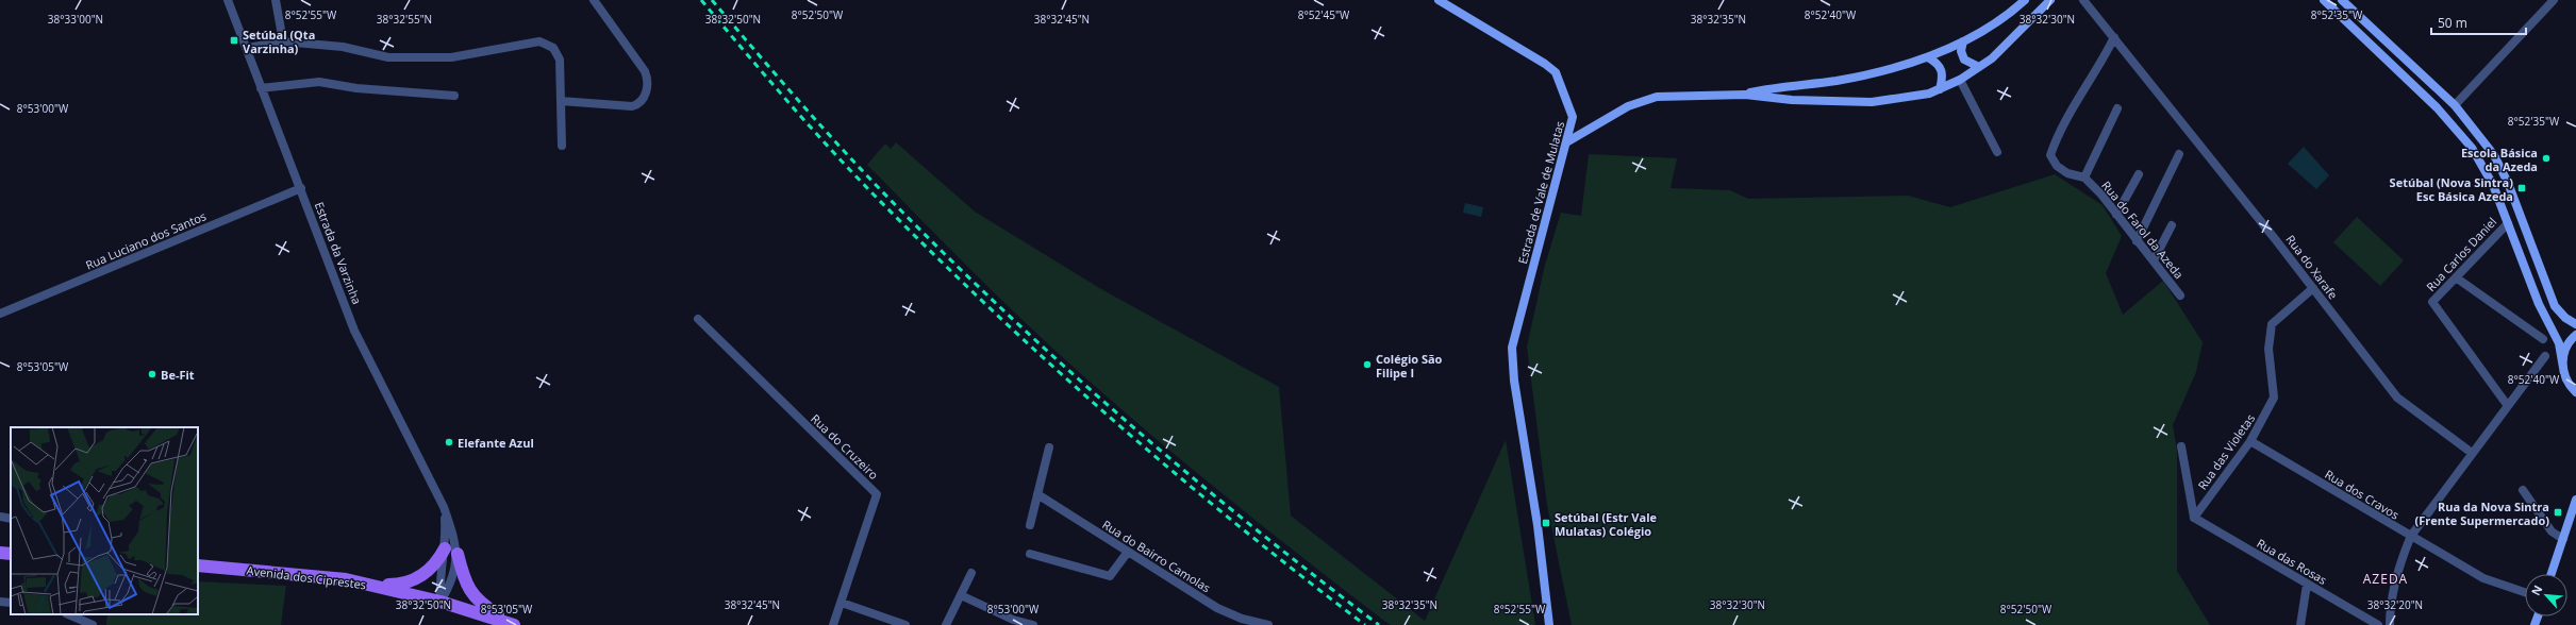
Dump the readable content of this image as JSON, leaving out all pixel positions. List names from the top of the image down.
{
  "streets": {
    "main road": ["Estrada de Vale de Mulatas", "Avenida dos Ciprestes"],
    "street": [
      "Rua do Farol da Azeda",
      "Rua Luciano dos Santos",
      "Estrada da Varzinha",
      "Rua Carlos Daniel",
      "Rua do Xarafe",
      "Rua do Cruzeiro",
      "Rua das Violetas",
      "Rua dos Cravos",
      "Rua do Bairro Camolas",
      "Rua das Rosas"
    ]
  },
  "crossings": [
    ["Rua do Farol da Azeda", "Rua do Xarafe"],
    ["Rua Luciano dos Santos", "Estrada da Varzinha"],
    ["Estrada da Varzinha", "Avenida dos Ciprestes"],
    ["Rua do Xarafe", "Rua das Violetas"],
    ["Rua das Violetas", "Rua dos Cravos"],
    ["Rua das Violetas", "Rua das Rosas"]
  ],
  "districts": ["AZEDA"],
  "places": {
    "transit": [
      "Setúbal (Qta Varzinha)",
      "Setúbal (Nova Sintra) Esc Básica Azeda",
      "Rua da Nova Sintra (Frente Supermercado)",
      "Setúbal (Estr Vale Mulatas) Colégio"
    ],
    "other": [
      "Escola Básica da Azeda",
      "Colégio São Filipe I",
      "Be-Fit",
      "Elefante Azul"
    ]
  },
  "scale_bar": "50 m",
  "north": "top left",
  "coordinates": [
    "8°52'40\"W",
    "8°52'55\"W",
    "8°52'50\"W",
    "8°52'45\"W",
    "8°52'35\"W",
    "38°33'00\"N",
    "38°32'55\"N",
    "38°32'50\"N",
    "38°32'45\"N",
    "38°32'35\"N",
    "38°32'30\"N",
    "8°53'00\"W",
    "8°53'05\"W",
    "38°32'20\"N"
  ]
}
